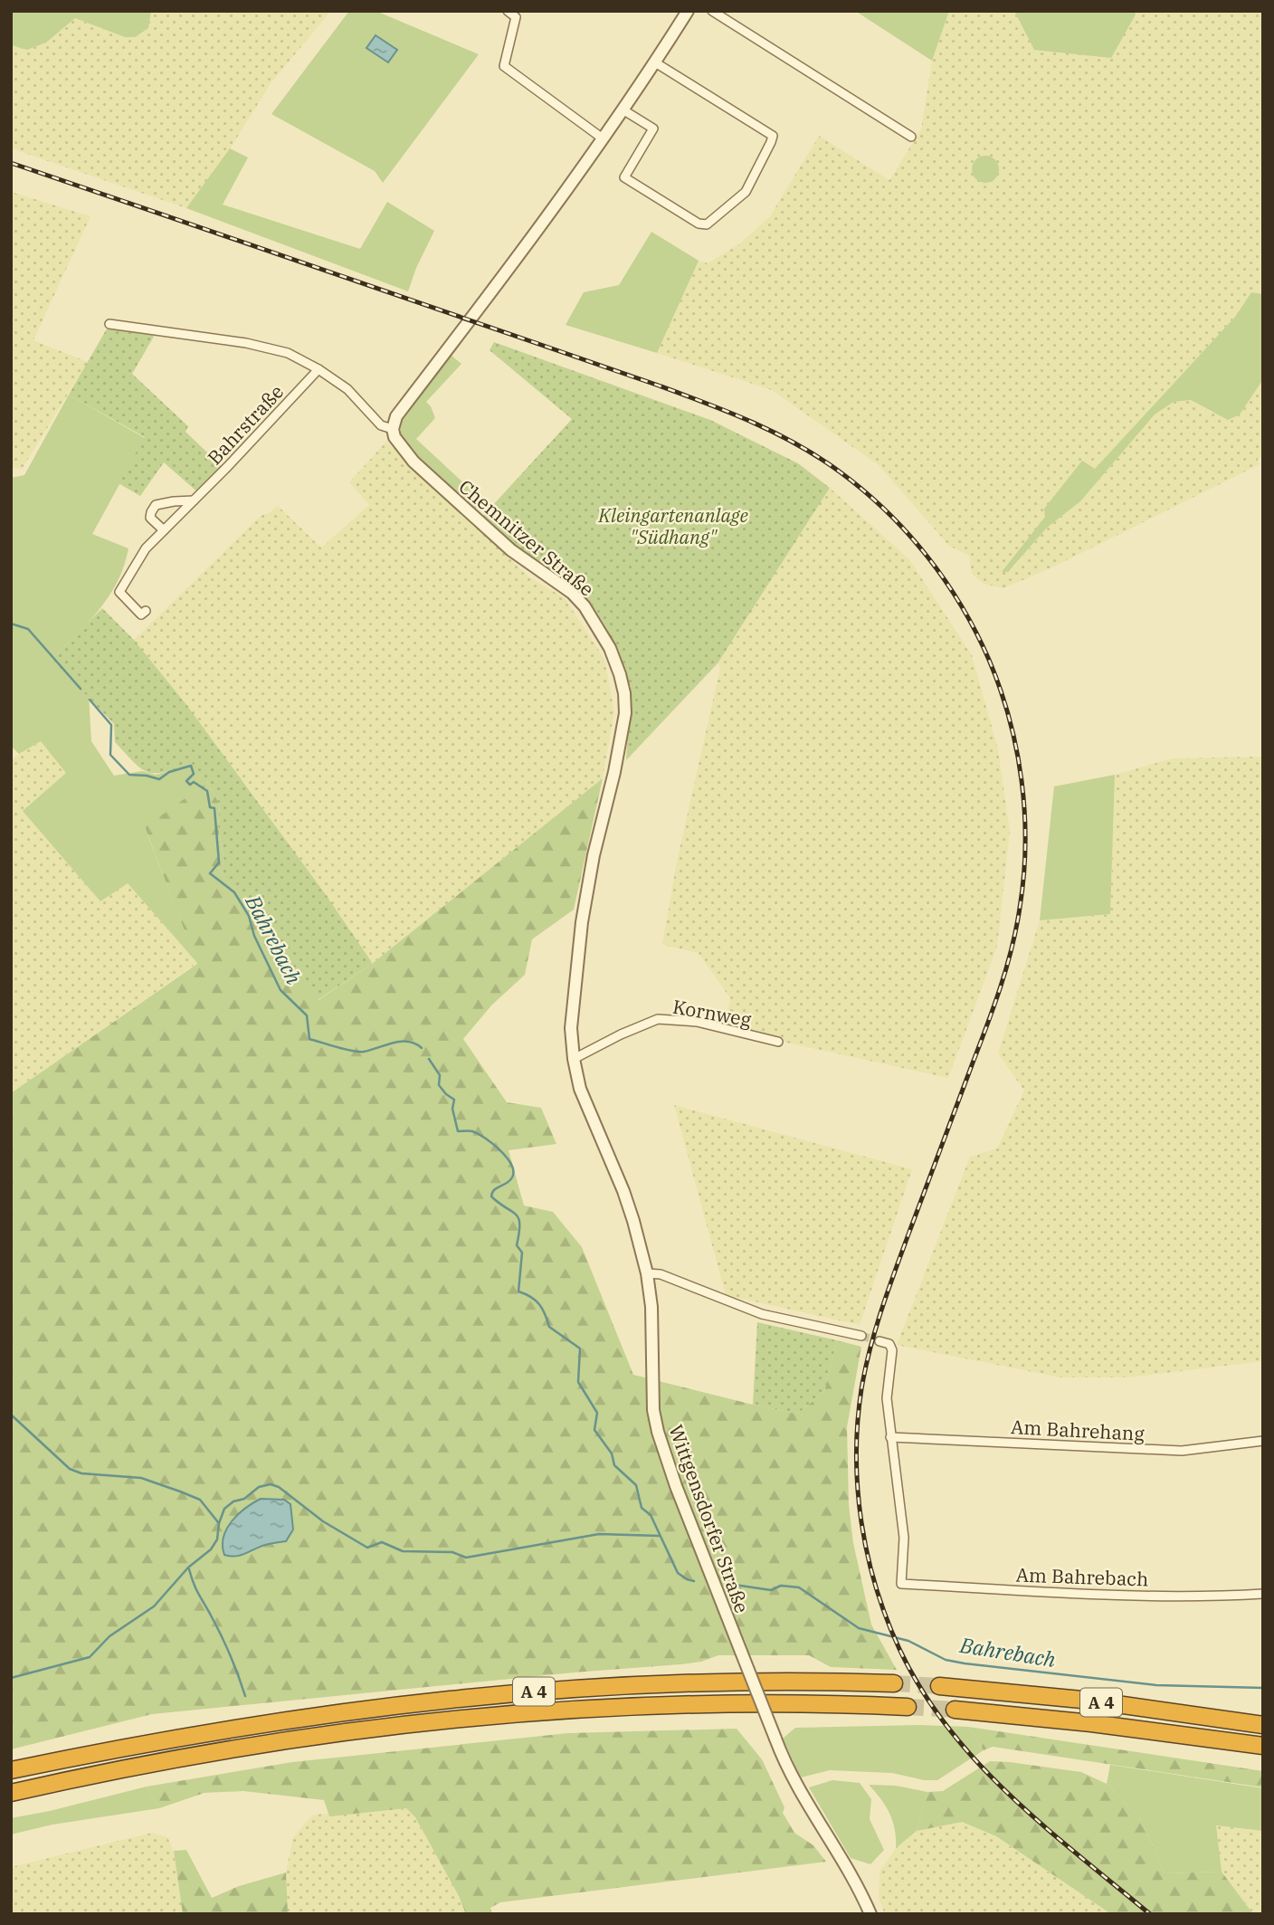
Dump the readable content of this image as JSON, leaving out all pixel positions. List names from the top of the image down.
{
  "streets": {
    "highway": ["A 4"],
    "street": [
      "Bahrstraße",
      "Chemnitzer Straße",
      "Kornweg",
      "Am Bahrehang",
      "Wittgensdorfer Straße",
      "Am Bahrebach"
    ]
  },
  "crossings": [
    ["Chemnitzer Straße", "Wittgensdorfer Straße"],
    ["Kornweg", "Wittgensdorfer Straße"],
    ["Am Bahrehang", "Am Bahrebach"]
  ],
  "water": ["Bahrebach"],
  "parks": ["Kleingartenanlage \"Südhang\""]
}
